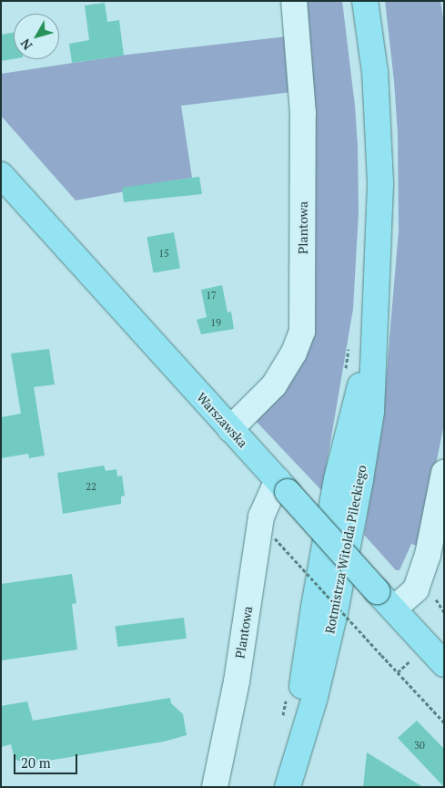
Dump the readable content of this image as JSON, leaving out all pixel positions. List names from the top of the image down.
{
  "streets": {
    "main road": ["Warszawska", "Rotmistrza Witolda Pileckiego"],
    "street": ["Plantowa"]
  },
  "crossings": [
    ["Plantowa", "Warszawska"]
  ],
  "house_numbers": [
    "15",
    "17",
    "19",
    "22",
    "30"
  ],
  "scale_bar": "20 m",
  "north": "bottom left"
}
